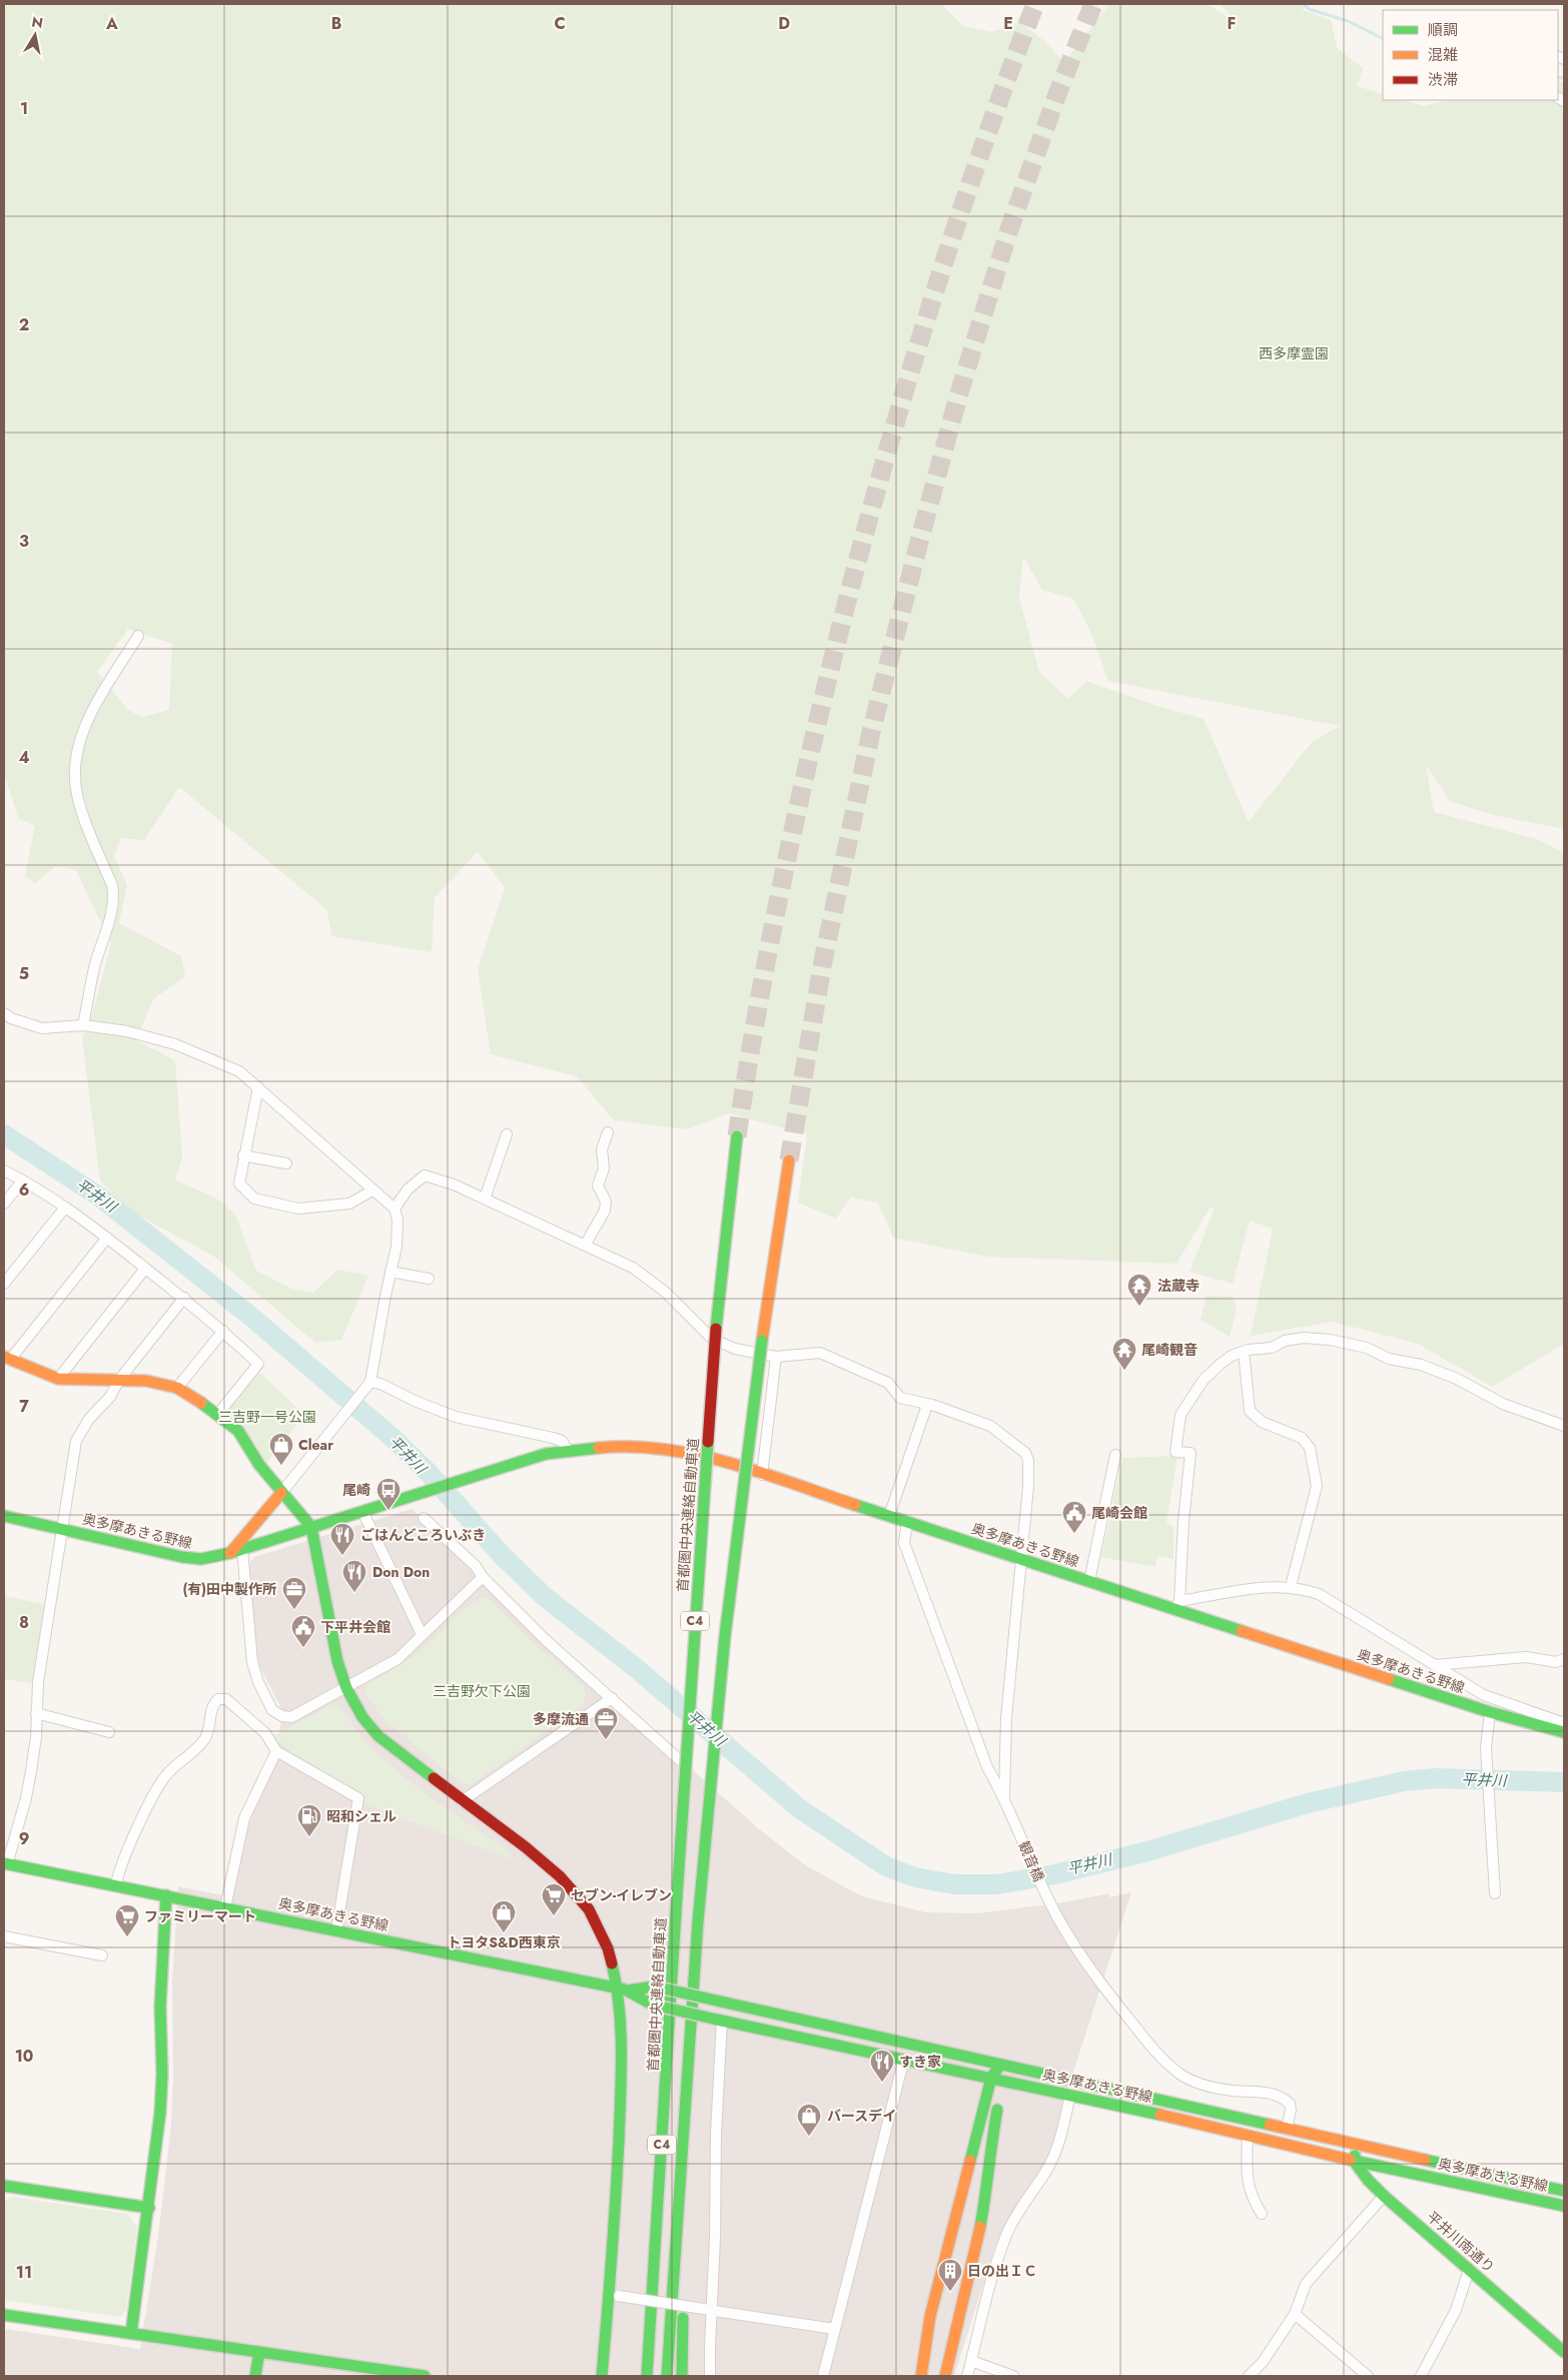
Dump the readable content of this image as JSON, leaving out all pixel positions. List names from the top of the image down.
{
  "streets": {
    "main road": [
      "首都圏中央連絡自動車道",
      "奥多摩あきる野線",
      "C4",
      "平井川南通り"
    ],
    "street": ["観音橋"]
  },
  "crossings": [
    ["奥多摩あきる野線", "観音橋"],
    ["奥多摩あきる野線", "平井川南通り"]
  ],
  "water": ["平井川"],
  "parks": ["西多摩霊園", "三吉野一号公園", "三吉野欠下公園"],
  "places": {
    "temple": ["法蔵寺", "尾崎観音"],
    "shop": ["Clear", "トヨタS&D西東京", "バースデイ"],
    "bus stop": ["尾崎"],
    "public building": ["尾崎会館", "下平井会館"],
    "restaurant": ["ごはんどころいぶき", "Don Don", "すき家"],
    "office": ["(有)田中製作所", "多摩流通"],
    "fuel station": ["昭和シェル"],
    "supermarket": ["セブン-イレブン", "ファミリーマート"],
    "building": ["日の出ＩＣ"]
  },
  "legend": ["順調", "混雑", "渋滞"],
  "north": "top",
  "grid": {
    "columns": [
      "A",
      "B",
      "C",
      "D",
      "E",
      "F"
    ],
    "rows": [
      "1",
      "2",
      "3",
      "4",
      "5",
      "6",
      "7",
      "8",
      "9",
      "10",
      "11"
    ]
  }
}
